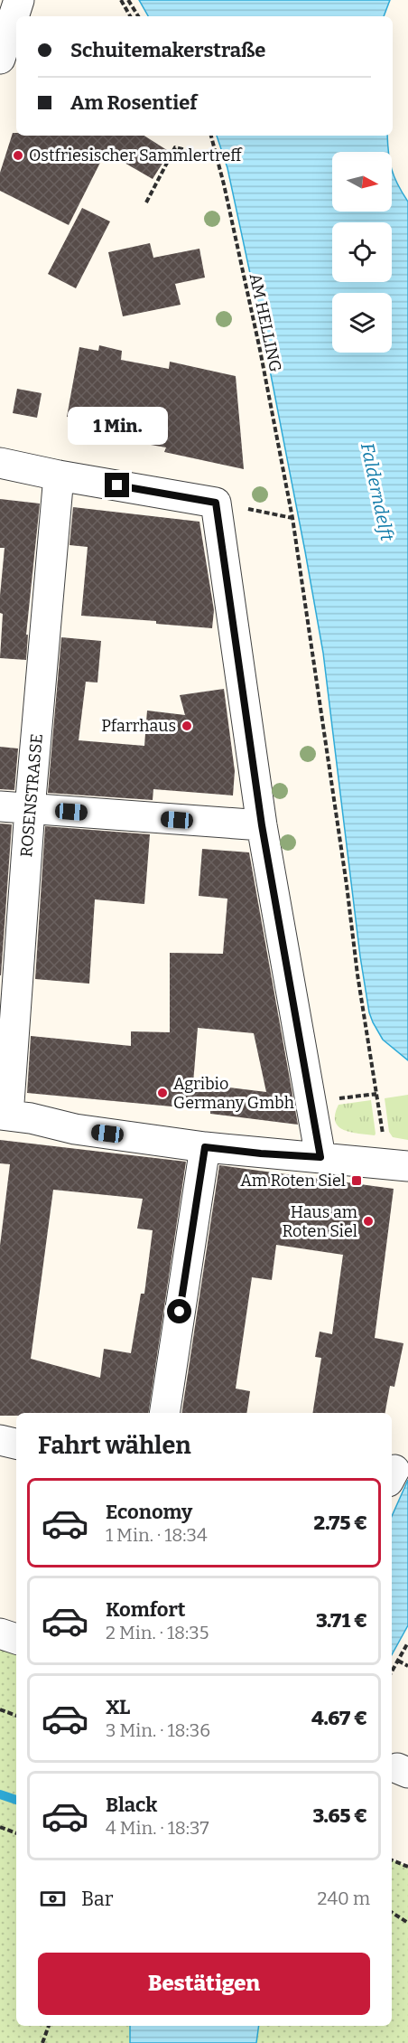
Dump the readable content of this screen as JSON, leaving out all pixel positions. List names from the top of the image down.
{
  "streets": {
    "street": ["ROSENSTRASSE"],
    "path": ["AM HELLING"]
  },
  "water": ["Falderndelft"],
  "places": {
    "other": [
      "Ostfriesischer Sammlertreff",
      "Pfarrhaus",
      "Agribio Germany Gmbh",
      "Haus am Roten Siel"
    ],
    "transit": ["Am Roten Siel"]
  },
  "north": "right",
  "page": {
    "banner": ["Schuitemakerstraße", "Am Rosentief"],
    "bubble": "1 Min.",
    "heading": "Fahrt wählen",
    "list": [
      {
        "name": "Economy",
        "note": "1 Min. · 18:34",
        "value": "2.75 €"
      },
      {
        "name": "Komfort",
        "note": "2 Min. · 18:35",
        "value": "3.71 €"
      },
      {
        "name": "XL",
        "note": "3 Min. · 18:36",
        "value": "4.67 €"
      },
      {
        "name": "Black",
        "note": "4 Min. · 18:37",
        "value": "3.65 €"
      }
    ],
    "pay": ["Bar", "240 m"],
    "buttons": "Bestätigen"
  }
}
